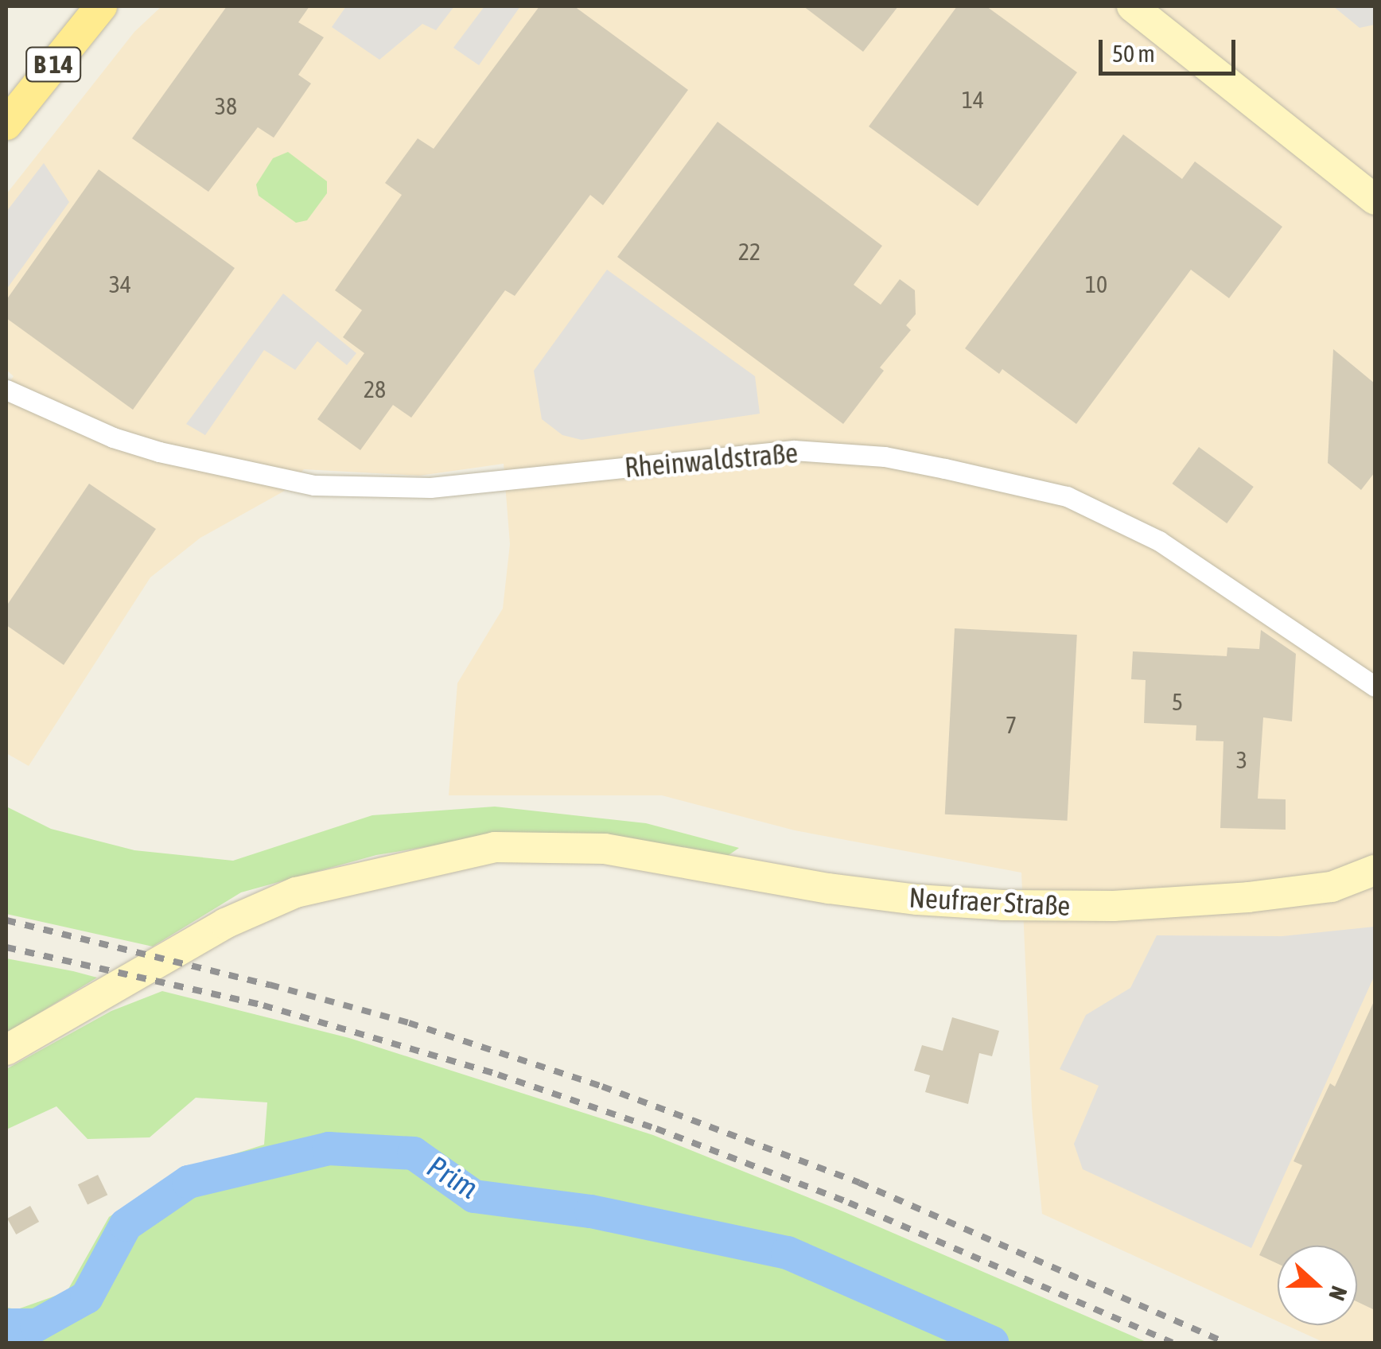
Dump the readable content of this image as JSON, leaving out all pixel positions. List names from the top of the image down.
{
  "streets": {
    "main road": ["B 14"],
    "street": ["Rheinwaldstraße", "Neufraer Straße"]
  },
  "water": ["Prim"],
  "house_numbers": [
    "14",
    "38",
    "22",
    "34",
    "10",
    "28",
    "5",
    "7",
    "3"
  ],
  "scale_bar": "50 m",
  "north": "right"
}
